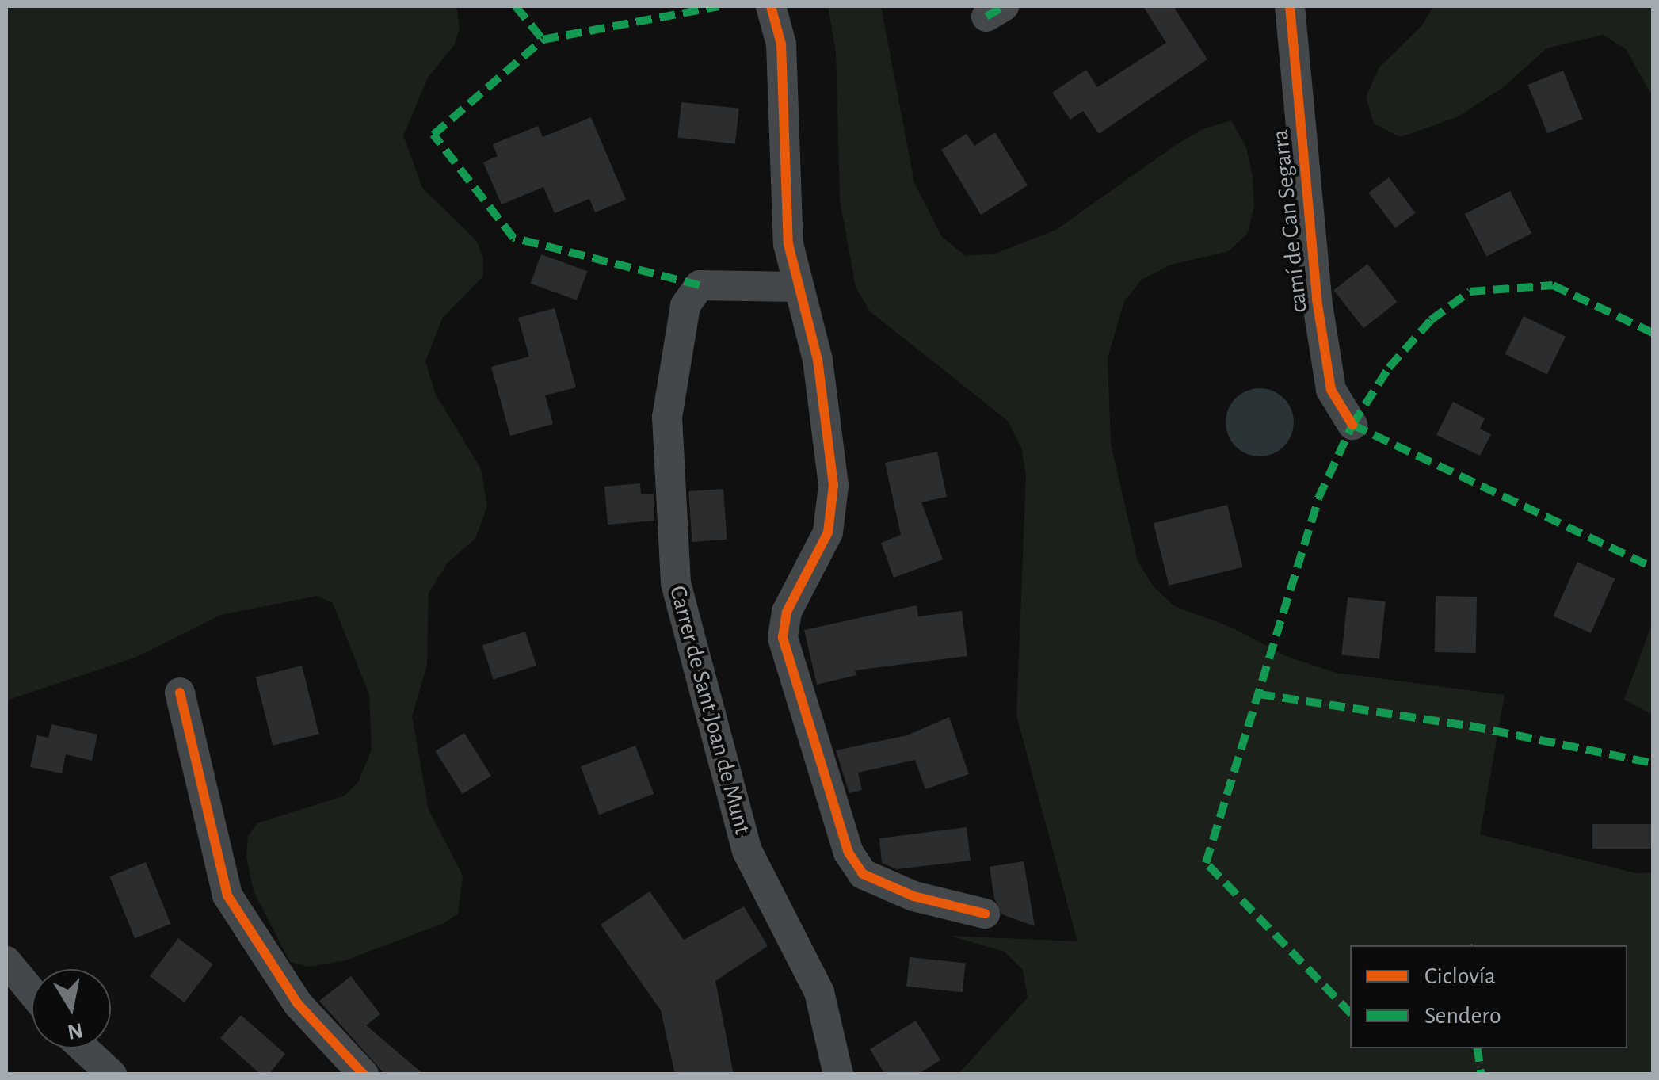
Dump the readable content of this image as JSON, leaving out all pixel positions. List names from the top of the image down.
{
  "streets": {
    "street": ["camí de Can Segarra", "Carrer de Sant Joan de Munt"]
  },
  "legend": ["Ciclovía", "Sendero"],
  "north": "bottom"
}
